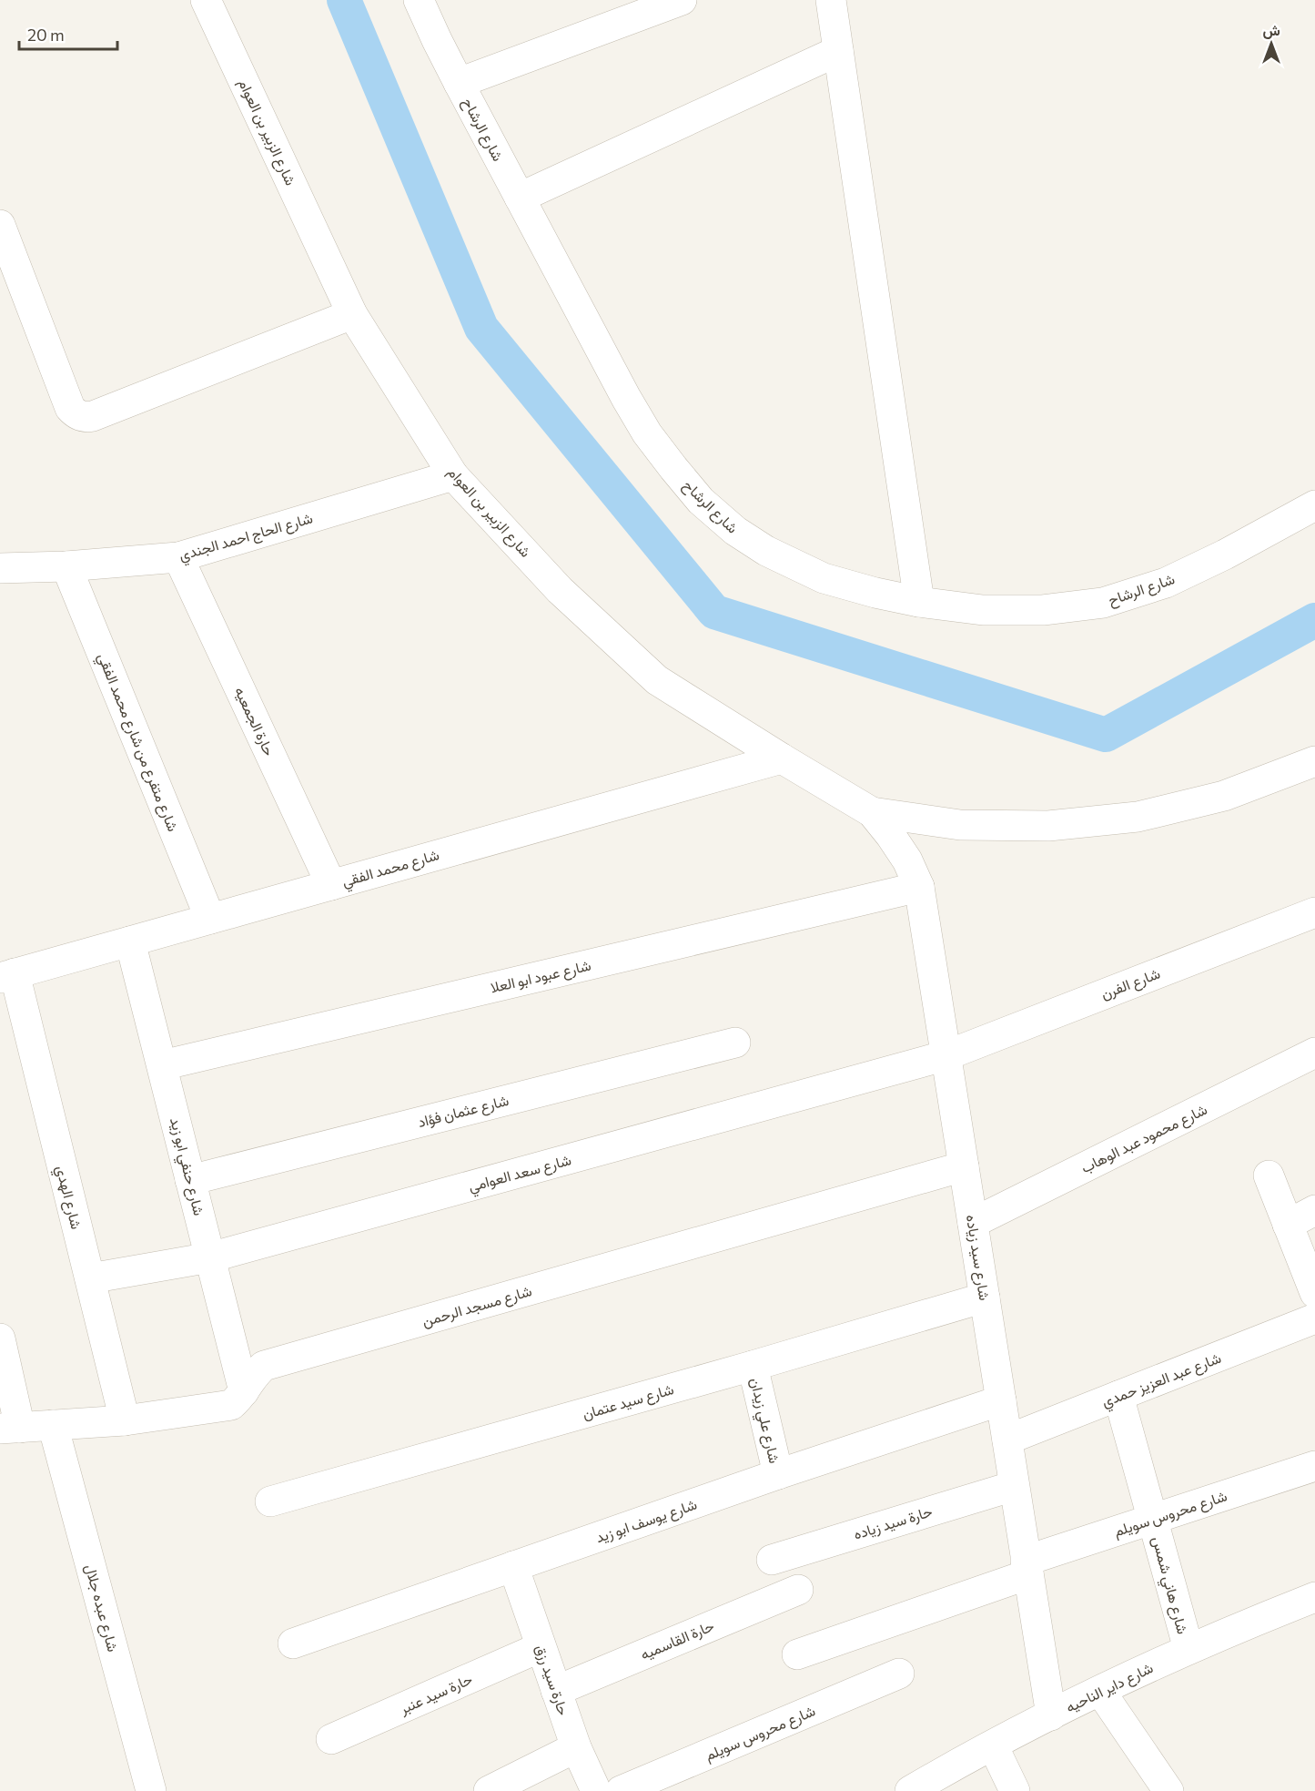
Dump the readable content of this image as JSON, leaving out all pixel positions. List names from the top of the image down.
{
  "streets": {
    "street": [
      "شارع الرشاح",
      "شارع الزبير بن العوام",
      "شارع الحاج احمد الجندي",
      "حارة الجمعيه",
      "شارع متفرع من شارع محمد الفقي",
      "شارع محمد الفقي",
      "شارع عبود ابو العلا",
      "شارع الفرن",
      "شارع عثمان فؤاد",
      "شارع محمود عبد الوهاب",
      "شارع حنفي ابو زيد",
      "شارع سعد العوامي",
      "شارع الهدي",
      "شارع سيد زياده",
      "شارع مسجد الرحمن",
      "شارع عبد العزيز حمدي",
      "شارع سيد عتمان",
      "شارع علي زيدان",
      "شارع محروس سويلم",
      "شارع يوسف ابو زيد",
      "حارة سيد زياده",
      "شارع هاني شمس",
      "شارع عبده جلال",
      "حارة القاسميه",
      "حارة سيد رزق",
      "شارع داير الناحيه",
      "حارة سيد عنبر"
    ]
  },
  "crossings": [
    ["شارع الزبير بن العوام", "شارع الحاج احمد الجندي"],
    ["شارع الزبير بن العوام", "شارع محمد الفقي"],
    ["شارع الزبير بن العوام", "شارع سيد زياده"],
    ["شارع الحاج احمد الجندي", "حارة الجمعيه"],
    ["شارع الحاج احمد الجندي", "شارع متفرع من شارع محمد الفقي"],
    ["حارة الجمعيه", "شارع محمد الفقي"],
    ["شارع متفرع من شارع محمد الفقي", "شارع محمد الفقي"],
    ["شارع محمد الفقي", "شارع حنفي ابو زيد"],
    ["شارع محمد الفقي", "شارع الهدي"],
    ["شارع عبود ابو العلا", "شارع حنفي ابو زيد"],
    ["شارع عبود ابو العلا", "شارع سيد زياده"],
    ["شارع الفرن", "شارع سعد العوامي"],
    ["شارع الفرن", "شارع سيد زياده"],
    ["شارع عثمان فؤاد", "شارع حنفي ابو زيد"],
    ["شارع محمود عبد الوهاب", "شارع سيد زياده"],
    ["شارع حنفي ابو زيد", "شارع سعد العوامي"],
    ["شارع حنفي ابو زيد", "شارع مسجد الرحمن"],
    ["شارع سعد العوامي", "شارع الهدي"],
    ["شارع سعد العوامي", "شارع سيد زياده"],
    ["شارع الهدي", "شارع مسجد الرحمن"],
    ["شارع سيد زياده", "شارع مسجد الرحمن"],
    ["شارع سيد زياده", "شارع عبد العزيز حمدي"],
    ["شارع سيد زياده", "شارع سيد عتمان"],
    ["شارع سيد زياده", "شارع محروس سويلم"],
    ["شارع سيد زياده", "شارع يوسف ابو زيد"],
    ["شارع سيد زياده", "حارة سيد زياده"],
    ["شارع سيد زياده", "شارع داير الناحيه"],
    ["شارع مسجد الرحمن", "شارع عبده جلال"],
    ["شارع عبد العزيز حمدي", "شارع هاني شمس"],
    ["شارع سيد عتمان", "شارع علي زيدان"],
    ["شارع علي زيدان", "شارع يوسف ابو زيد"],
    ["شارع محروس سويلم", "شارع هاني شمس"],
    ["شارع يوسف ابو زيد", "حارة سيد رزق"],
    ["شارع هاني شمس", "شارع داير الناحيه"],
    ["حارة القاسميه", "حارة سيد رزق"],
    ["حارة سيد رزق", "حارة سيد عنبر"]
  ],
  "scale_bar": "20 m",
  "north": "top"
}
